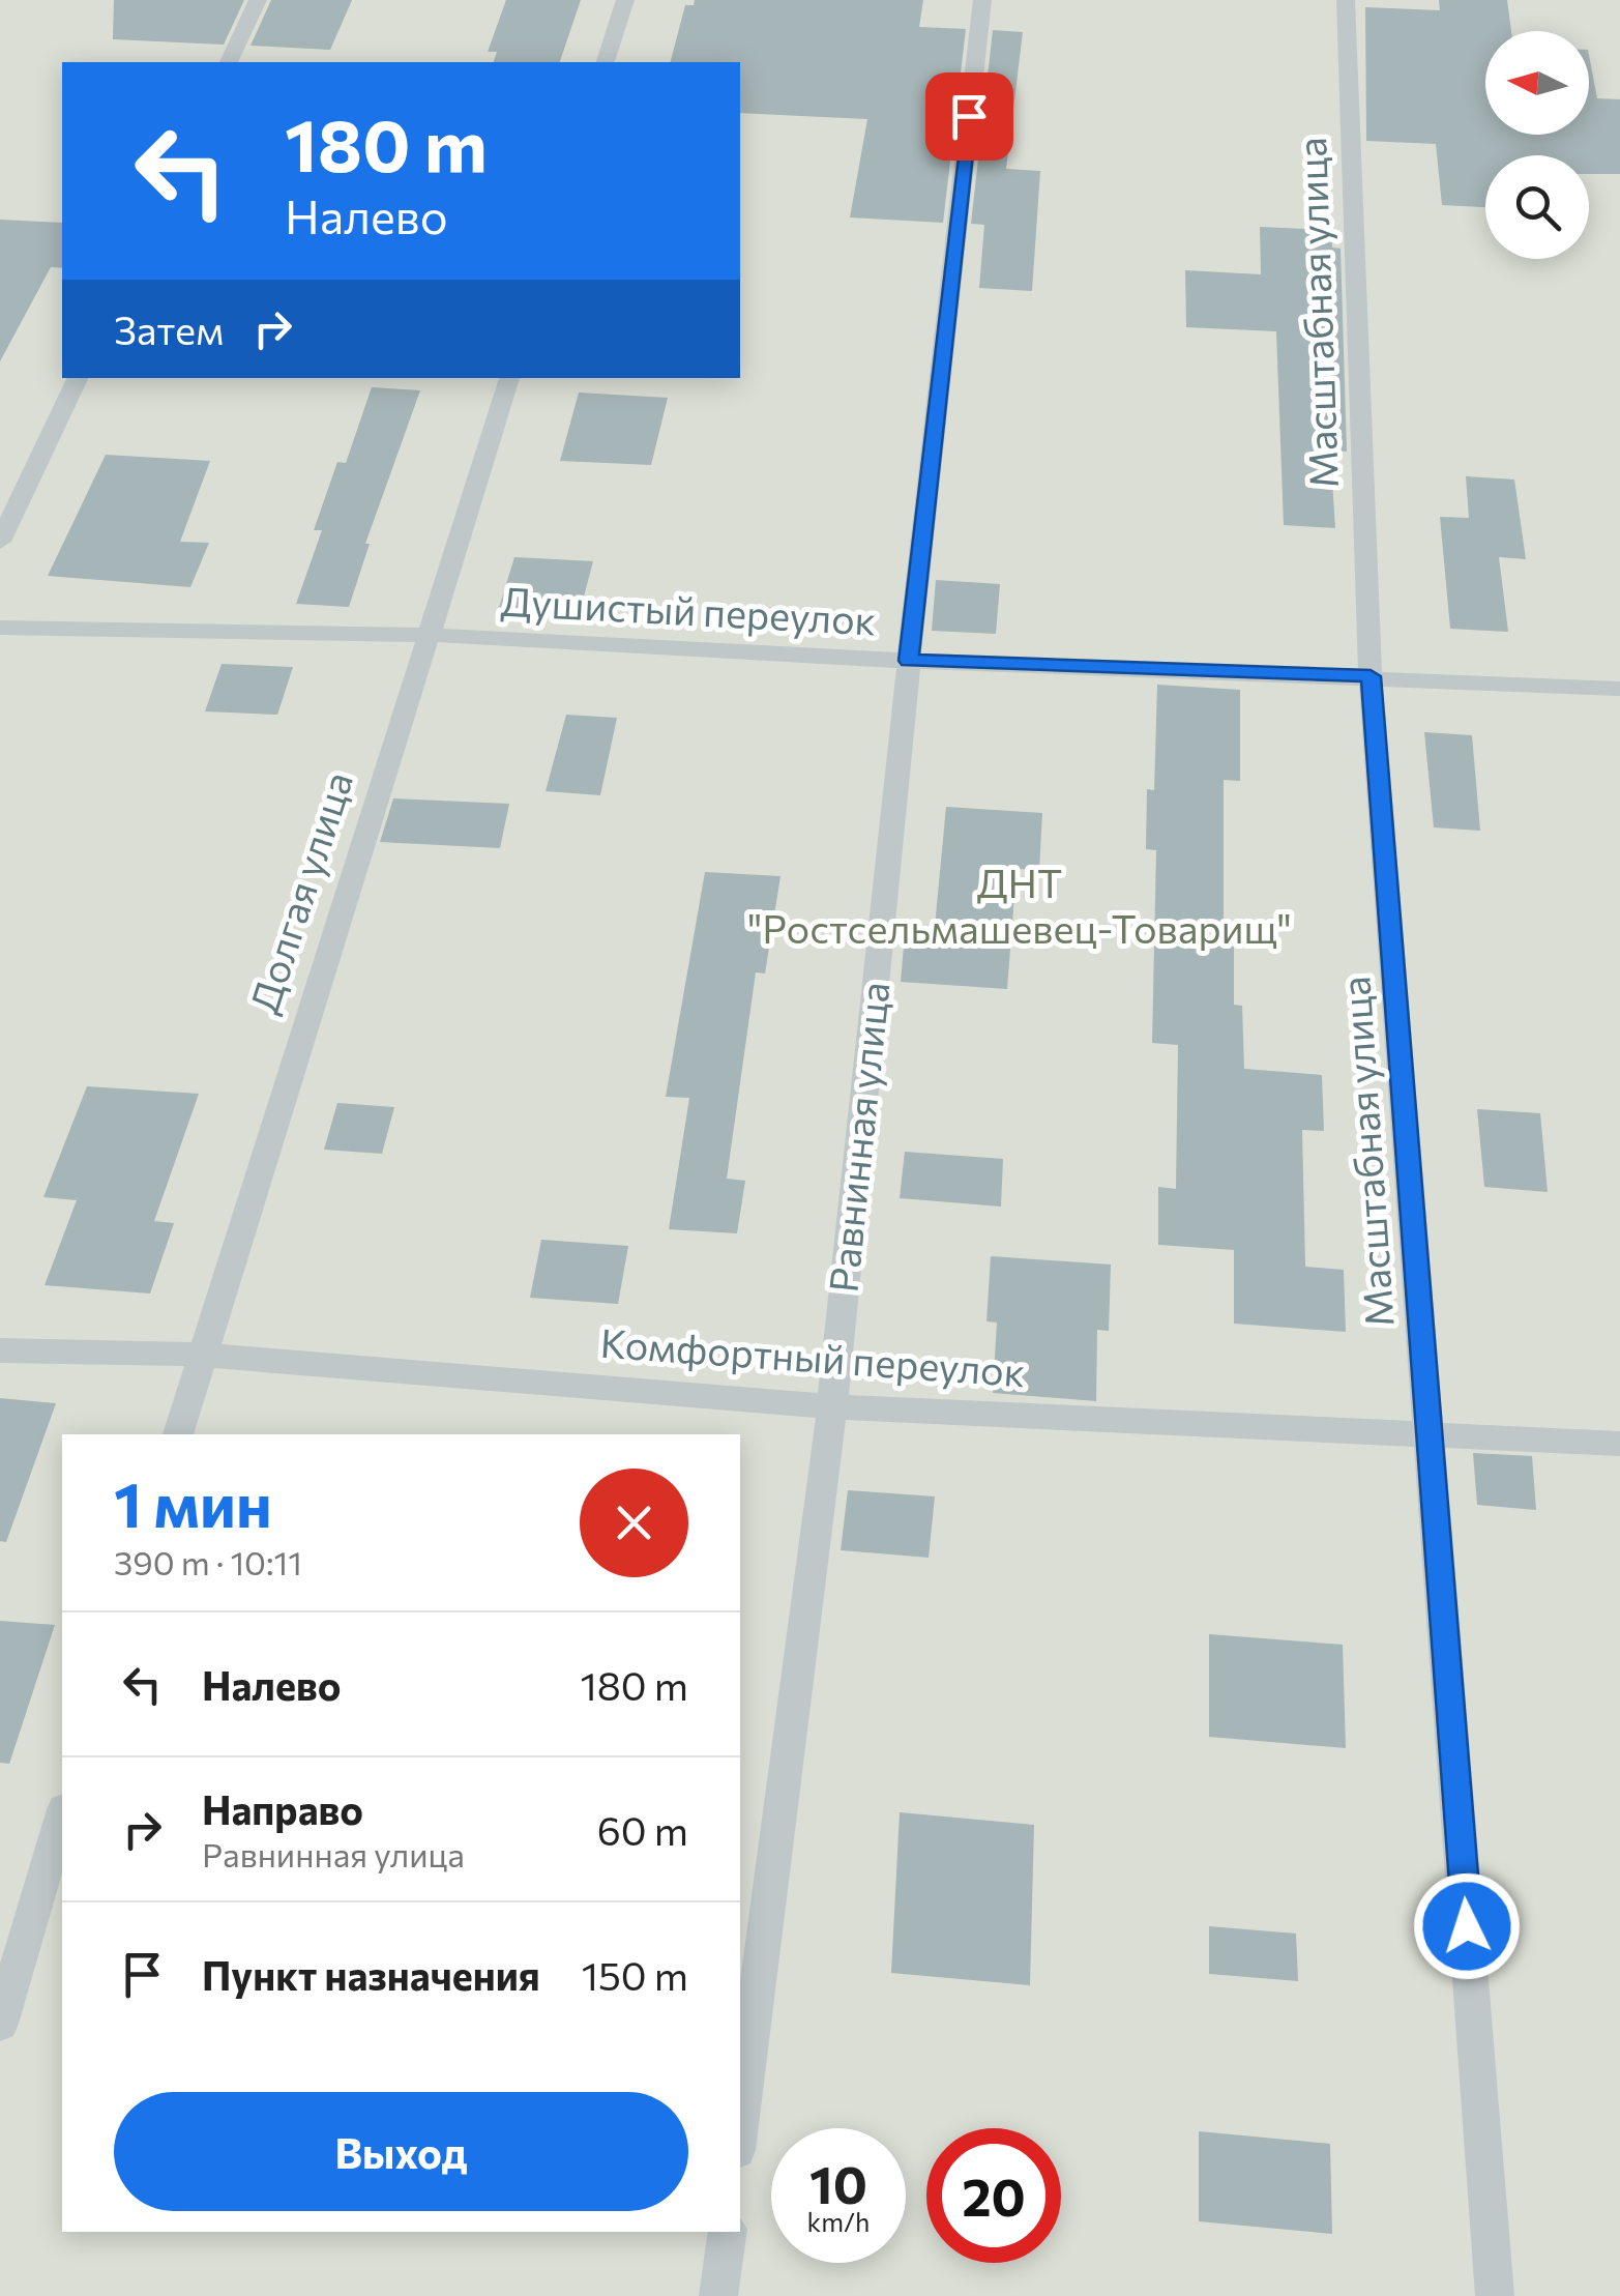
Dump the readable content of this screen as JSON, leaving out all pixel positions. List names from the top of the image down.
{
  "streets": {
    "lane": [
      "Масштабная улица",
      "Душистый переулок",
      "Долгая улица",
      "Равнинная улица",
      "Комфортный переулок"
    ]
  },
  "crossings": [
    ["Масштабная улица", "Душистый переулок"],
    ["Масштабная улица", "Комфортный переулок"],
    ["Душистый переулок", "Долгая улица"],
    ["Душистый переулок", "Равнинная улица"],
    ["Долгая улица", "Комфортный переулок"],
    ["Равнинная улица", "Комфортный переулок"]
  ],
  "parks": ["ДНТ \"Ростсельмашевец-Товарищ\""],
  "north": "left",
  "page": {
    "turn": ["180 m", "Налево"],
    "then": "Затем",
    "heading": ["1 мин", "390 m · 10:11"],
    "list": [
      {
        "name": "Налево",
        "value": "180 m"
      },
      {
        "name": "Направо",
        "note": "Равнинная улица",
        "value": "60 m"
      },
      {
        "name": "Пункт назначения",
        "value": "150 m"
      }
    ],
    "buttons": "Выход",
    "speed": "10 km/h",
    "limit": "20"
  }
}
